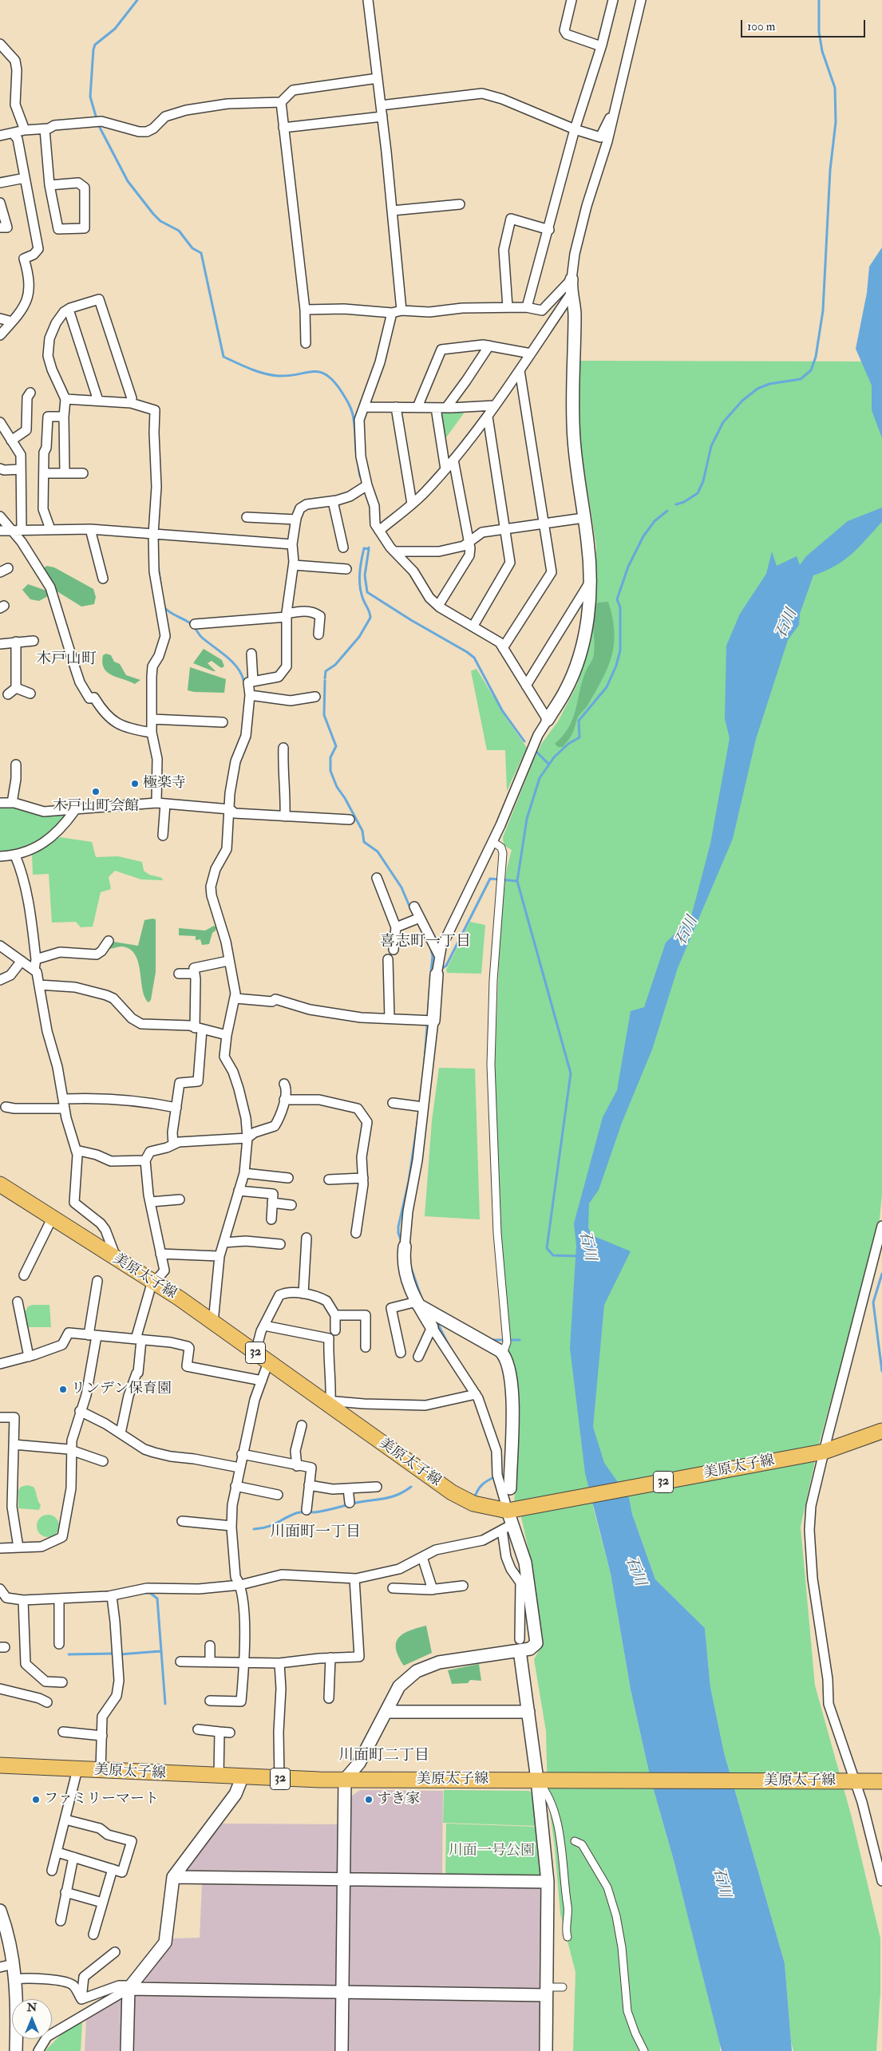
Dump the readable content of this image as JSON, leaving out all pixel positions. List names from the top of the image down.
{
  "streets": {
    "main road": ["美原太子線", "32"]
  },
  "districts": [
    "木戸山町",
    "喜志町一丁目",
    "川面町一丁目",
    "川面町二丁目"
  ],
  "water": ["石川"],
  "parks": ["川面一号公園"],
  "places": [
    "極楽寺",
    "木戸山町会館",
    "リンデン保育園",
    "ファミリーマート",
    "すき家"
  ],
  "scale_bar": "100 m",
  "north": "top"
}
